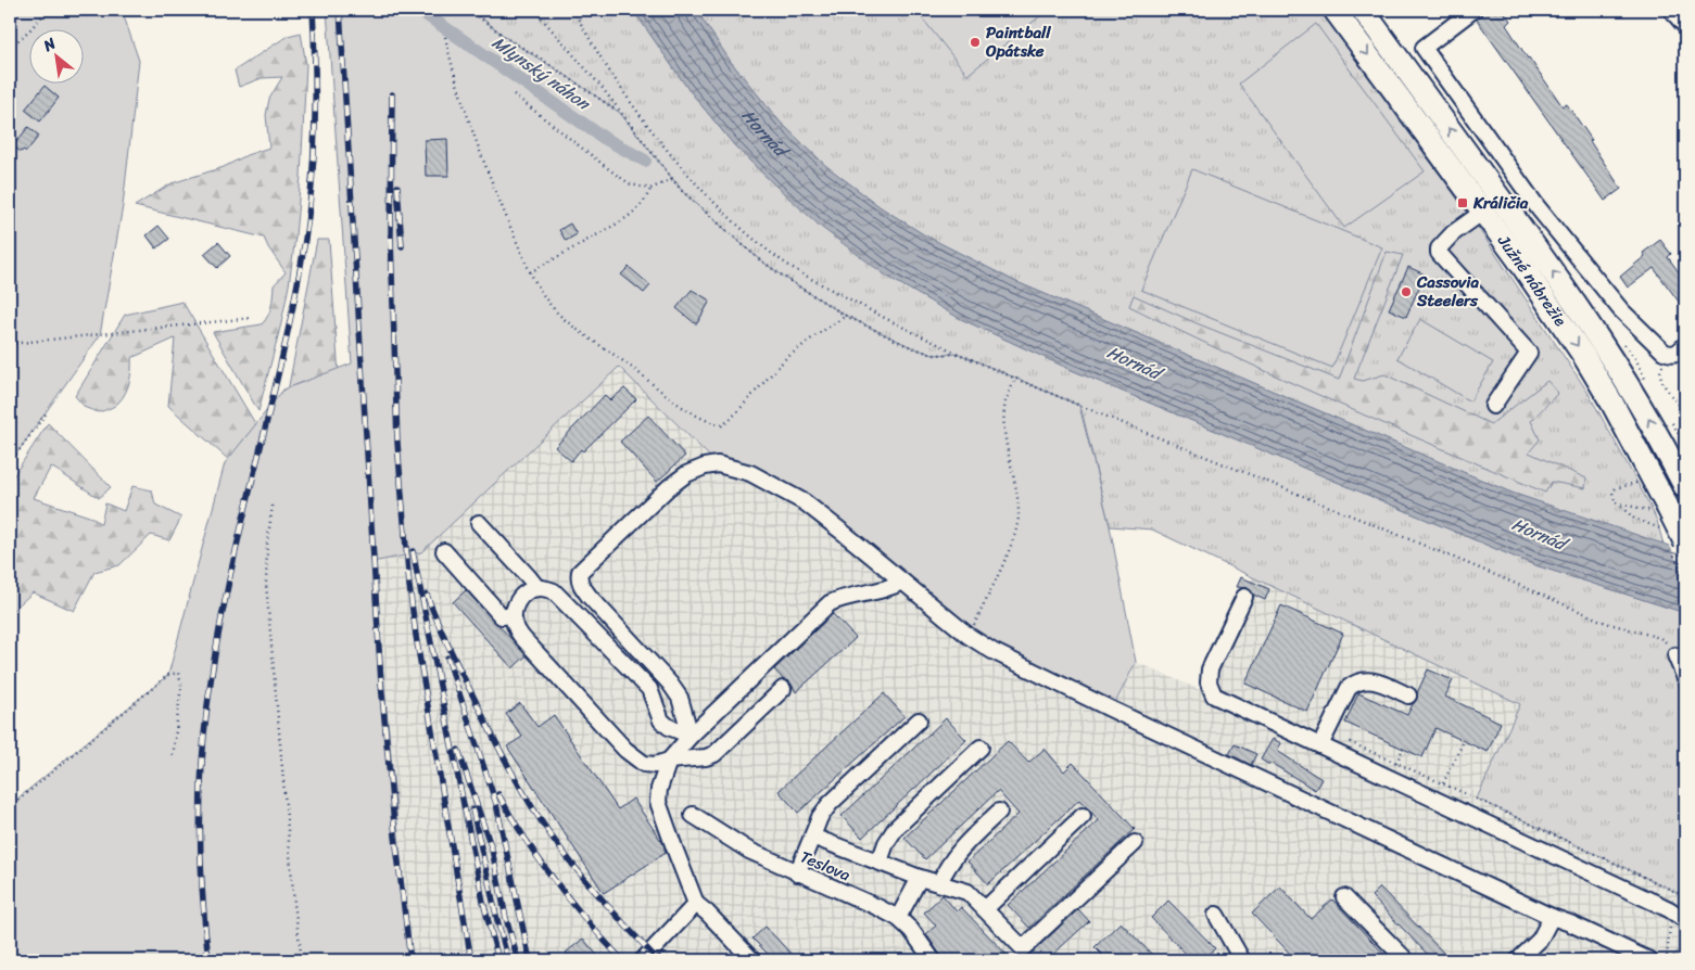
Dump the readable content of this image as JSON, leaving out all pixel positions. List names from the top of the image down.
{
  "streets": {
    "highway": ["Južné nábrežie"],
    "street": ["Teslova"]
  },
  "water": ["Mlynský náhon", "Hornád"],
  "places": {
    "other": ["Paintball Opátske", "Cassovia Steelers"],
    "transit": ["Králičia"]
  },
  "north": "top left"
}
